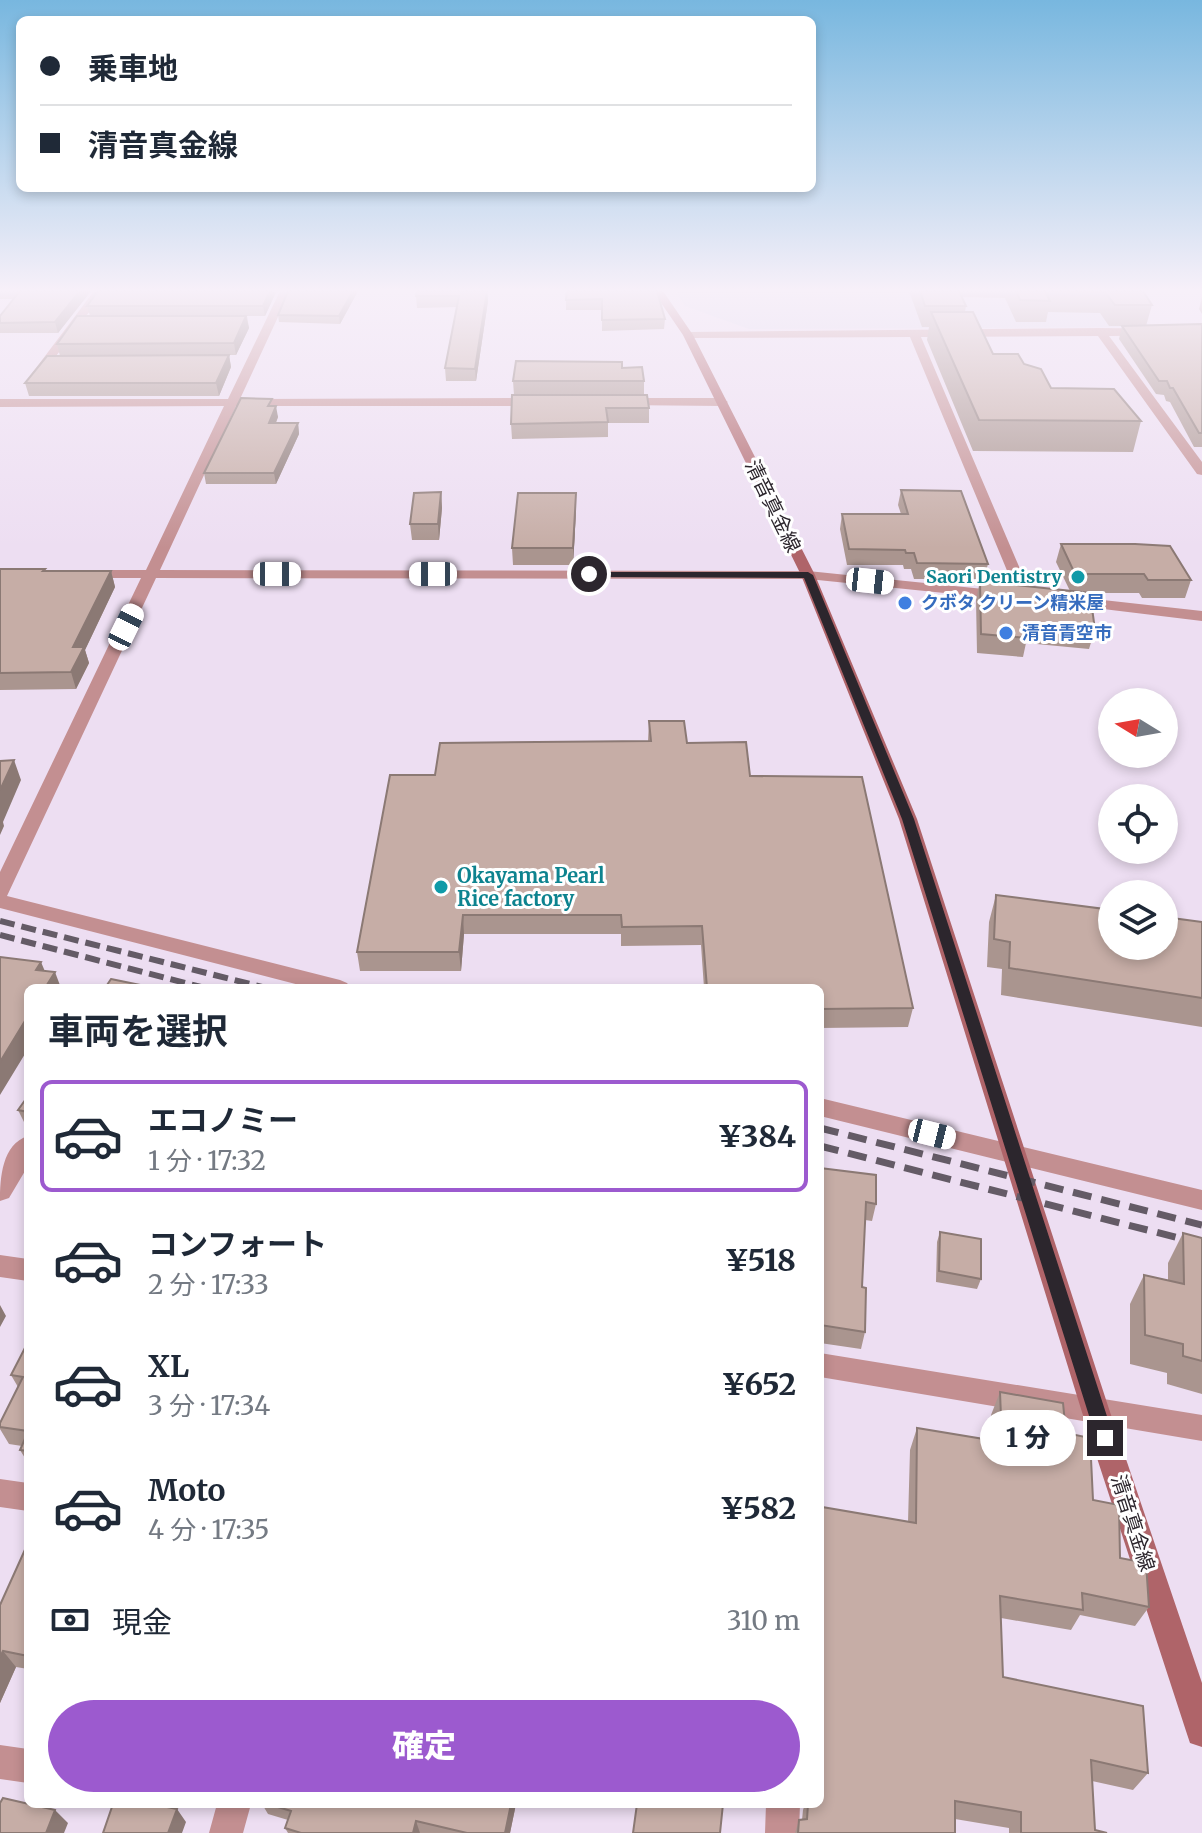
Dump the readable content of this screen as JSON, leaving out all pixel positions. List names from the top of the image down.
{
  "streets": {
    "main road": ["清音真金線"]
  },
  "places": [
    "Saori Dentistry",
    "クボタ クリーン精米屋",
    "清音青空市",
    "Okayama Pearl Rice factory"
  ],
  "north": "left",
  "page": {
    "banner": ["乗車地", "清音真金線"],
    "heading": "車両を選択",
    "list": [
      {
        "name": "エコノミー",
        "note": "1 分 · 17:32",
        "value": "¥384"
      },
      {
        "name": "コンフォート",
        "note": "2 分 · 17:33",
        "value": "¥518"
      },
      {
        "name": "XL",
        "note": "3 分 · 17:34",
        "value": "¥652"
      },
      {
        "name": "Moto",
        "note": "4 分 · 17:35",
        "value": "¥582"
      }
    ],
    "bubble": "1 分",
    "pay": ["現金", "310 m"],
    "buttons": "確定"
  }
}
